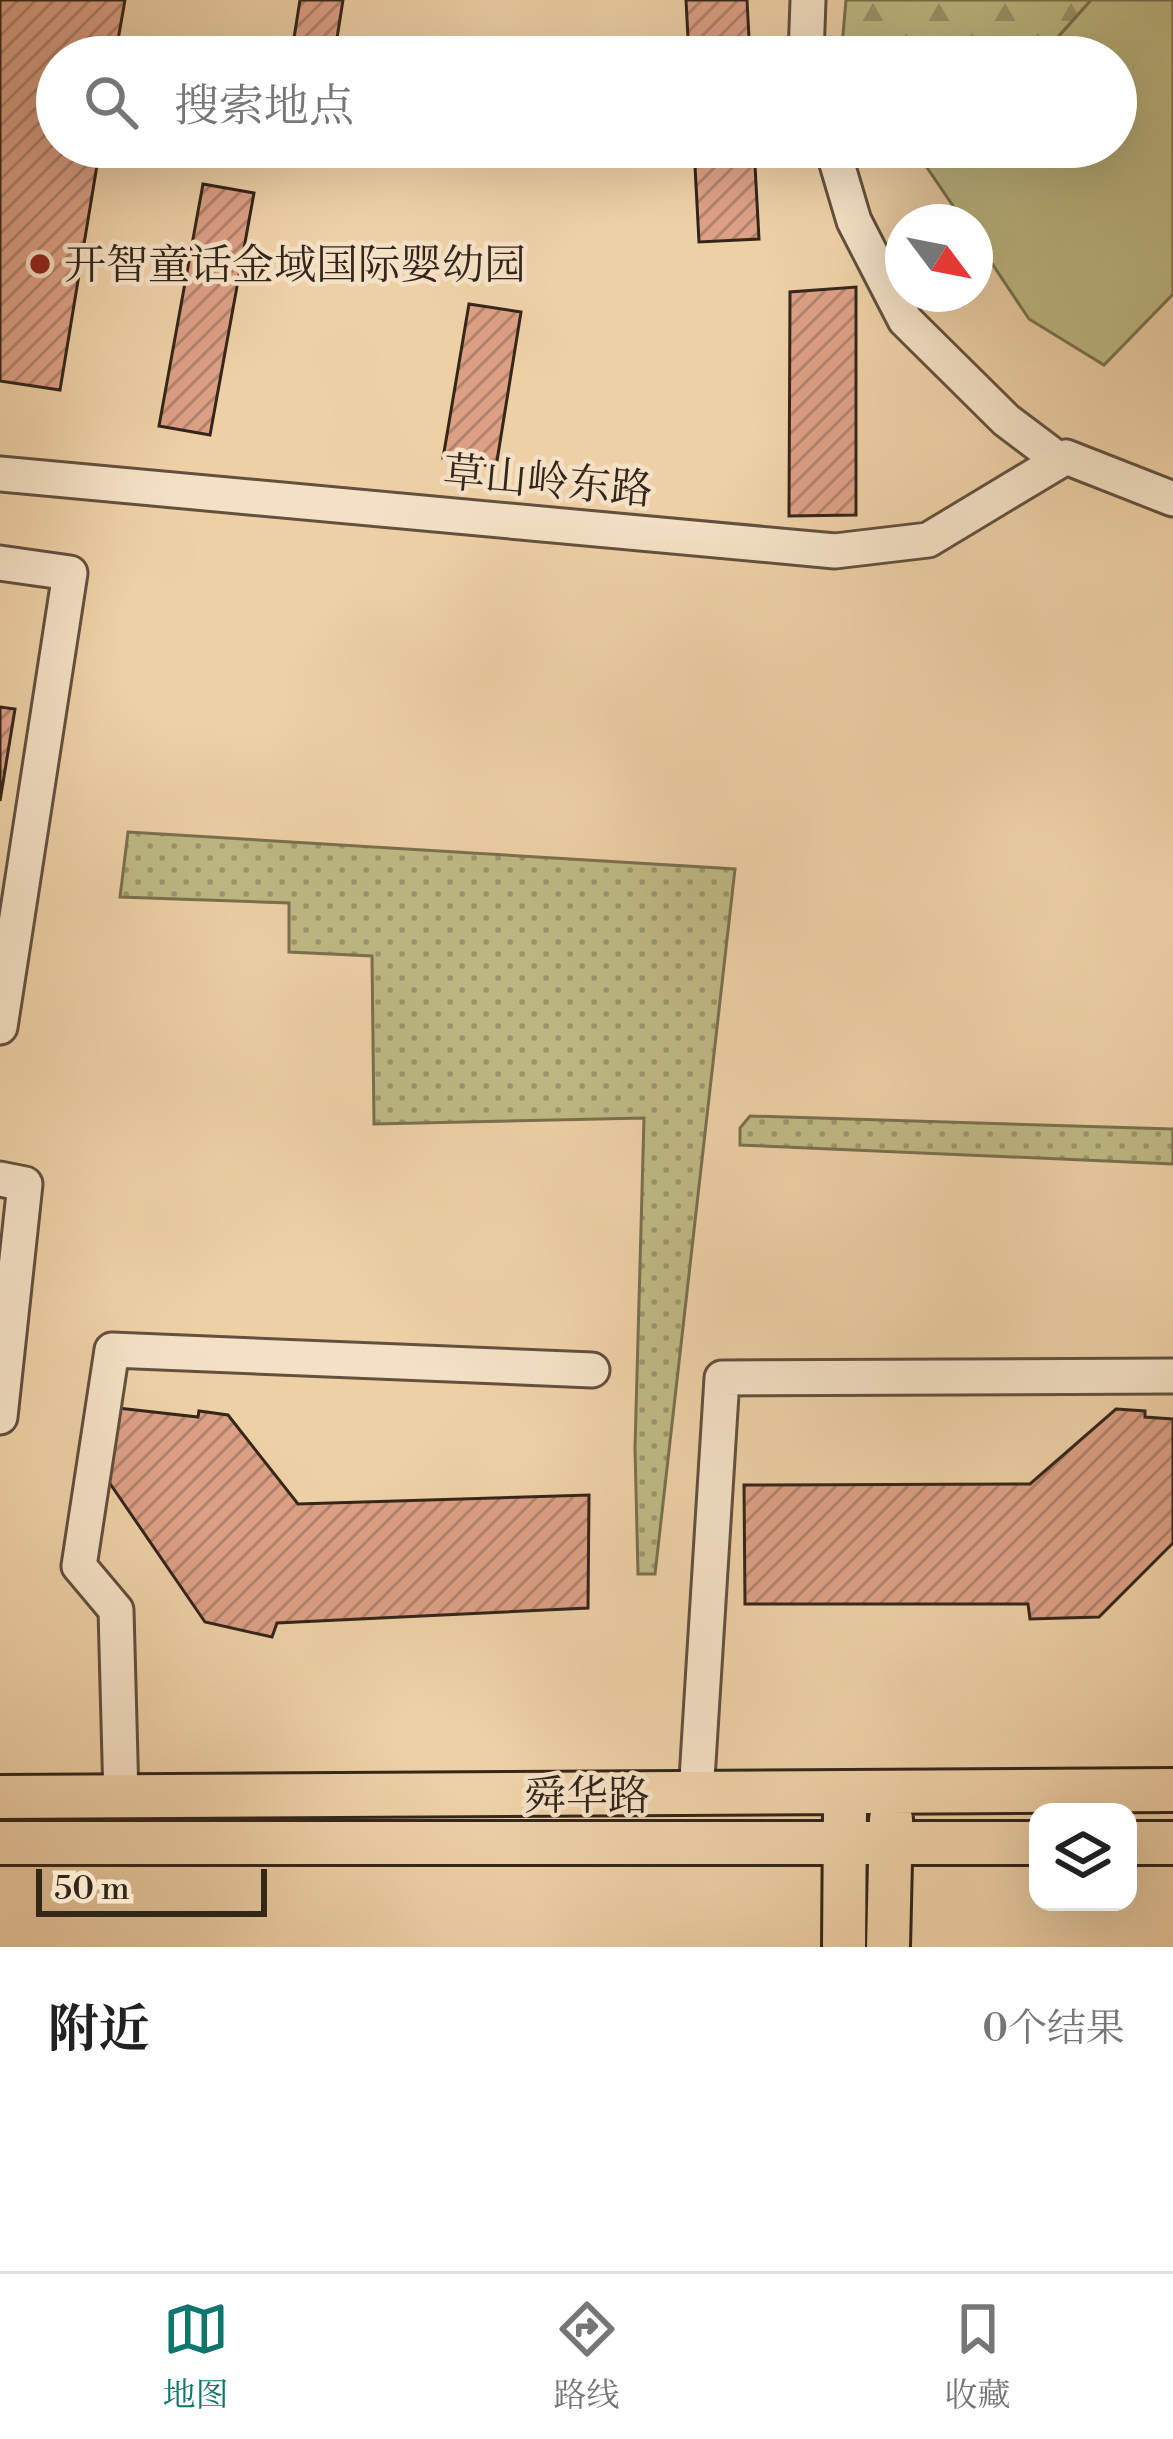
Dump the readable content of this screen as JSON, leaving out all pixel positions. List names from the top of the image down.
{
  "streets": {
    "main road": ["舜华路"],
    "street": ["草山岭东路"]
  },
  "places": ["开智童话金域国际婴幼园"],
  "scale_bar": "50 m",
  "north": "bottom right",
  "page": {
    "search": "搜索地点",
    "scale": "50 m",
    "heading": ["附近", "0个结果"],
    "nav": ["地图", "路线", "收藏"]
  }
}
